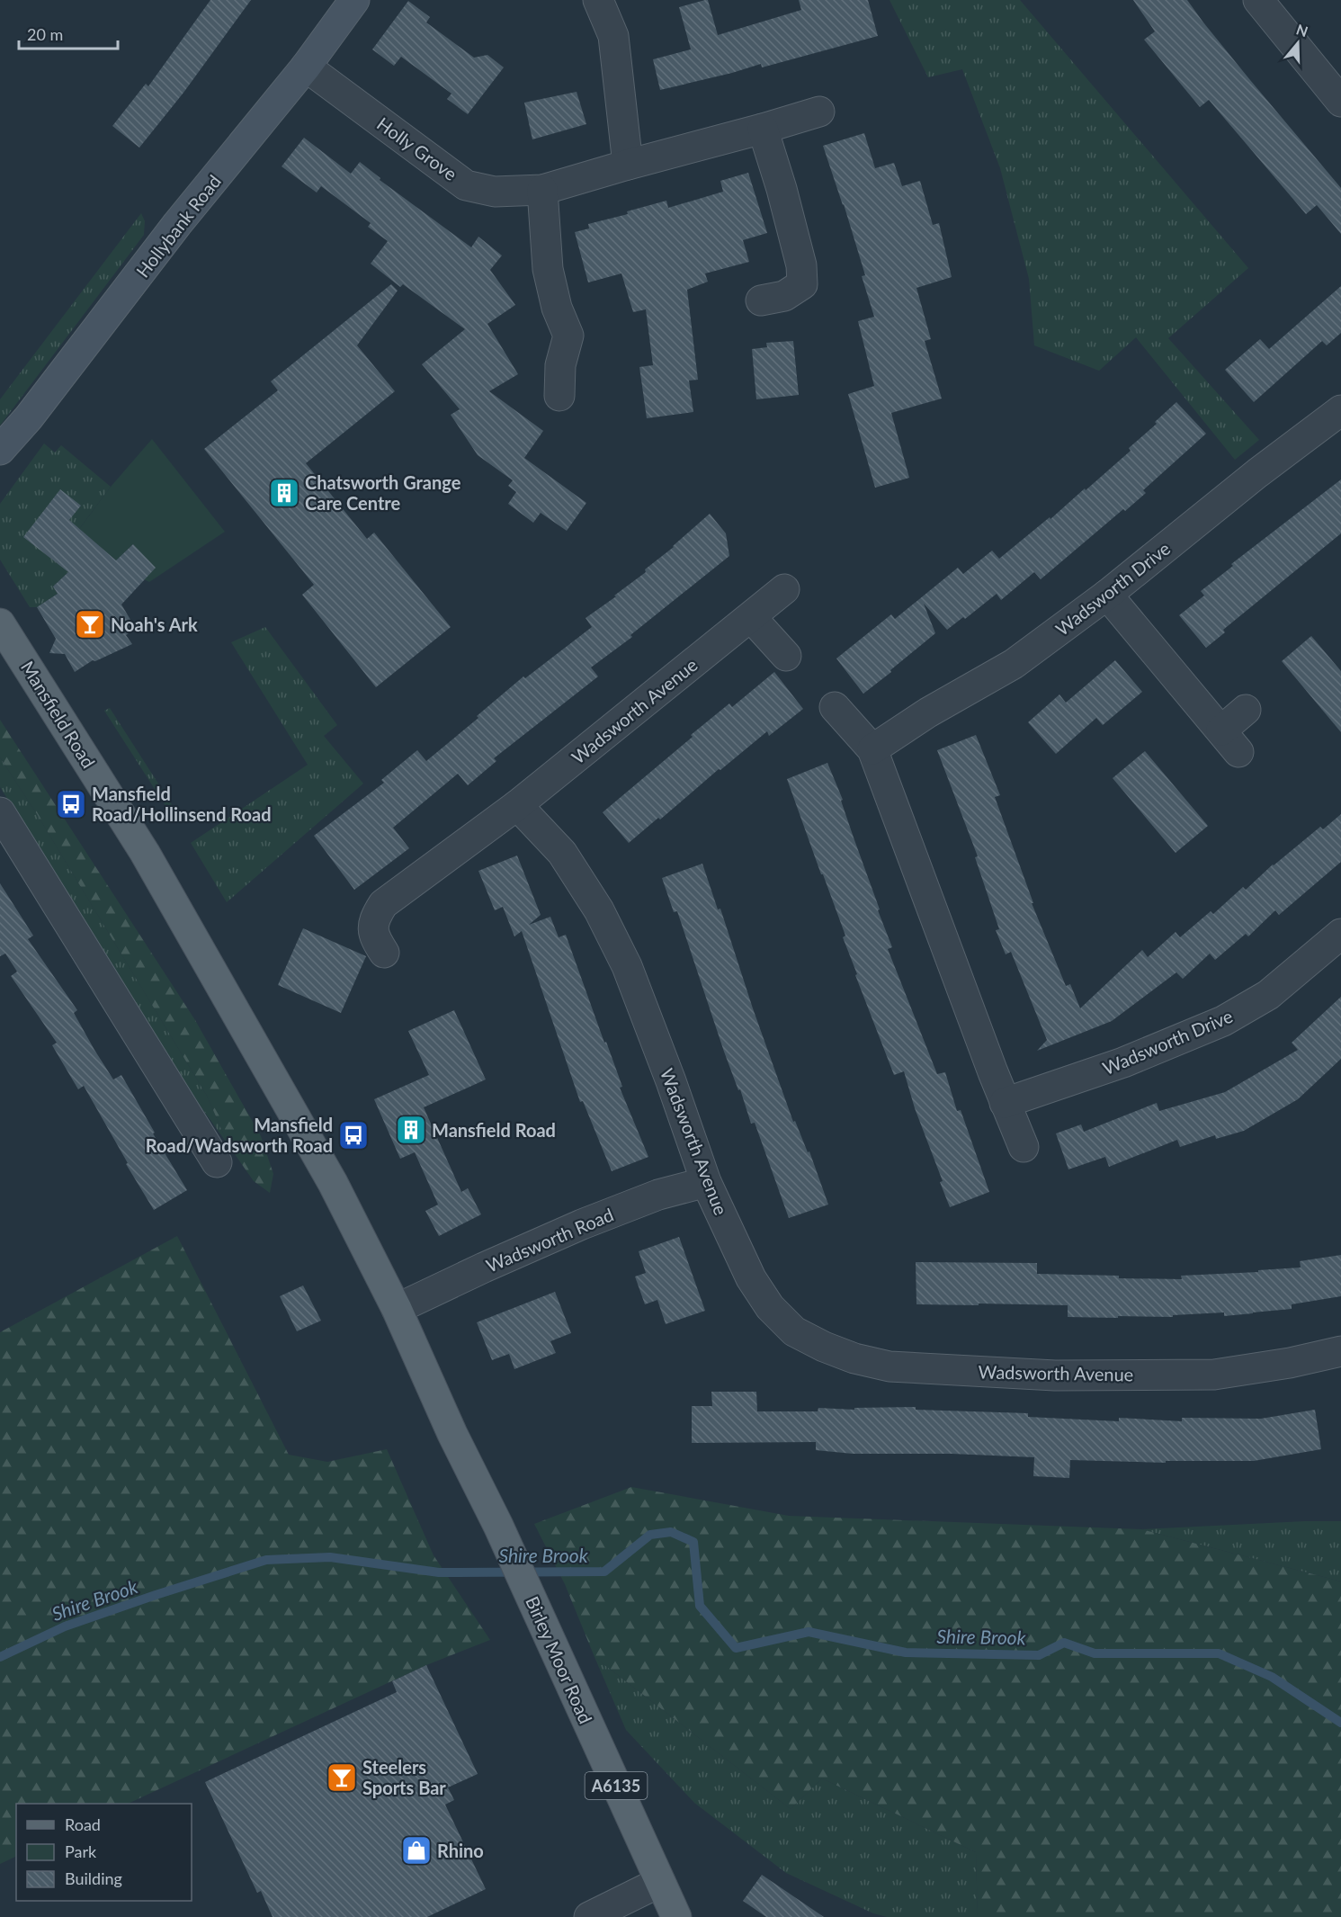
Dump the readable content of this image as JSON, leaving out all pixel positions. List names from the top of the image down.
{
  "streets": {
    "main road": [
      "Hollybank Road",
      "Mansfield Road",
      "Birley Moor Road",
      "A6135"
    ],
    "street": [
      "Holly Grove",
      "Wadsworth Drive",
      "Wadsworth Avenue",
      "Wadsworth Road"
    ]
  },
  "crossings": [
    ["Holly Grove", "Hollybank Road"],
    ["Wadsworth Avenue", "Wadsworth Road"],
    ["Mansfield Road", "Wadsworth Road"],
    ["Mansfield Road", "Birley Moor Road"]
  ],
  "water": ["Shire Brook"],
  "places": {
    "building": ["Chatsworth Grange Care Centre", "Mansfield Road"],
    "bar": ["Noah's Ark", "Steelers Sports Bar"],
    "bus stop": ["Mansfield Road/Hollinsend Road", "Mansfield Road/Wadsworth Road"],
    "shop": ["Rhino"]
  },
  "legend": ["Road", "Park", "Building"],
  "scale_bar": "20 m",
  "north": "top"
}
